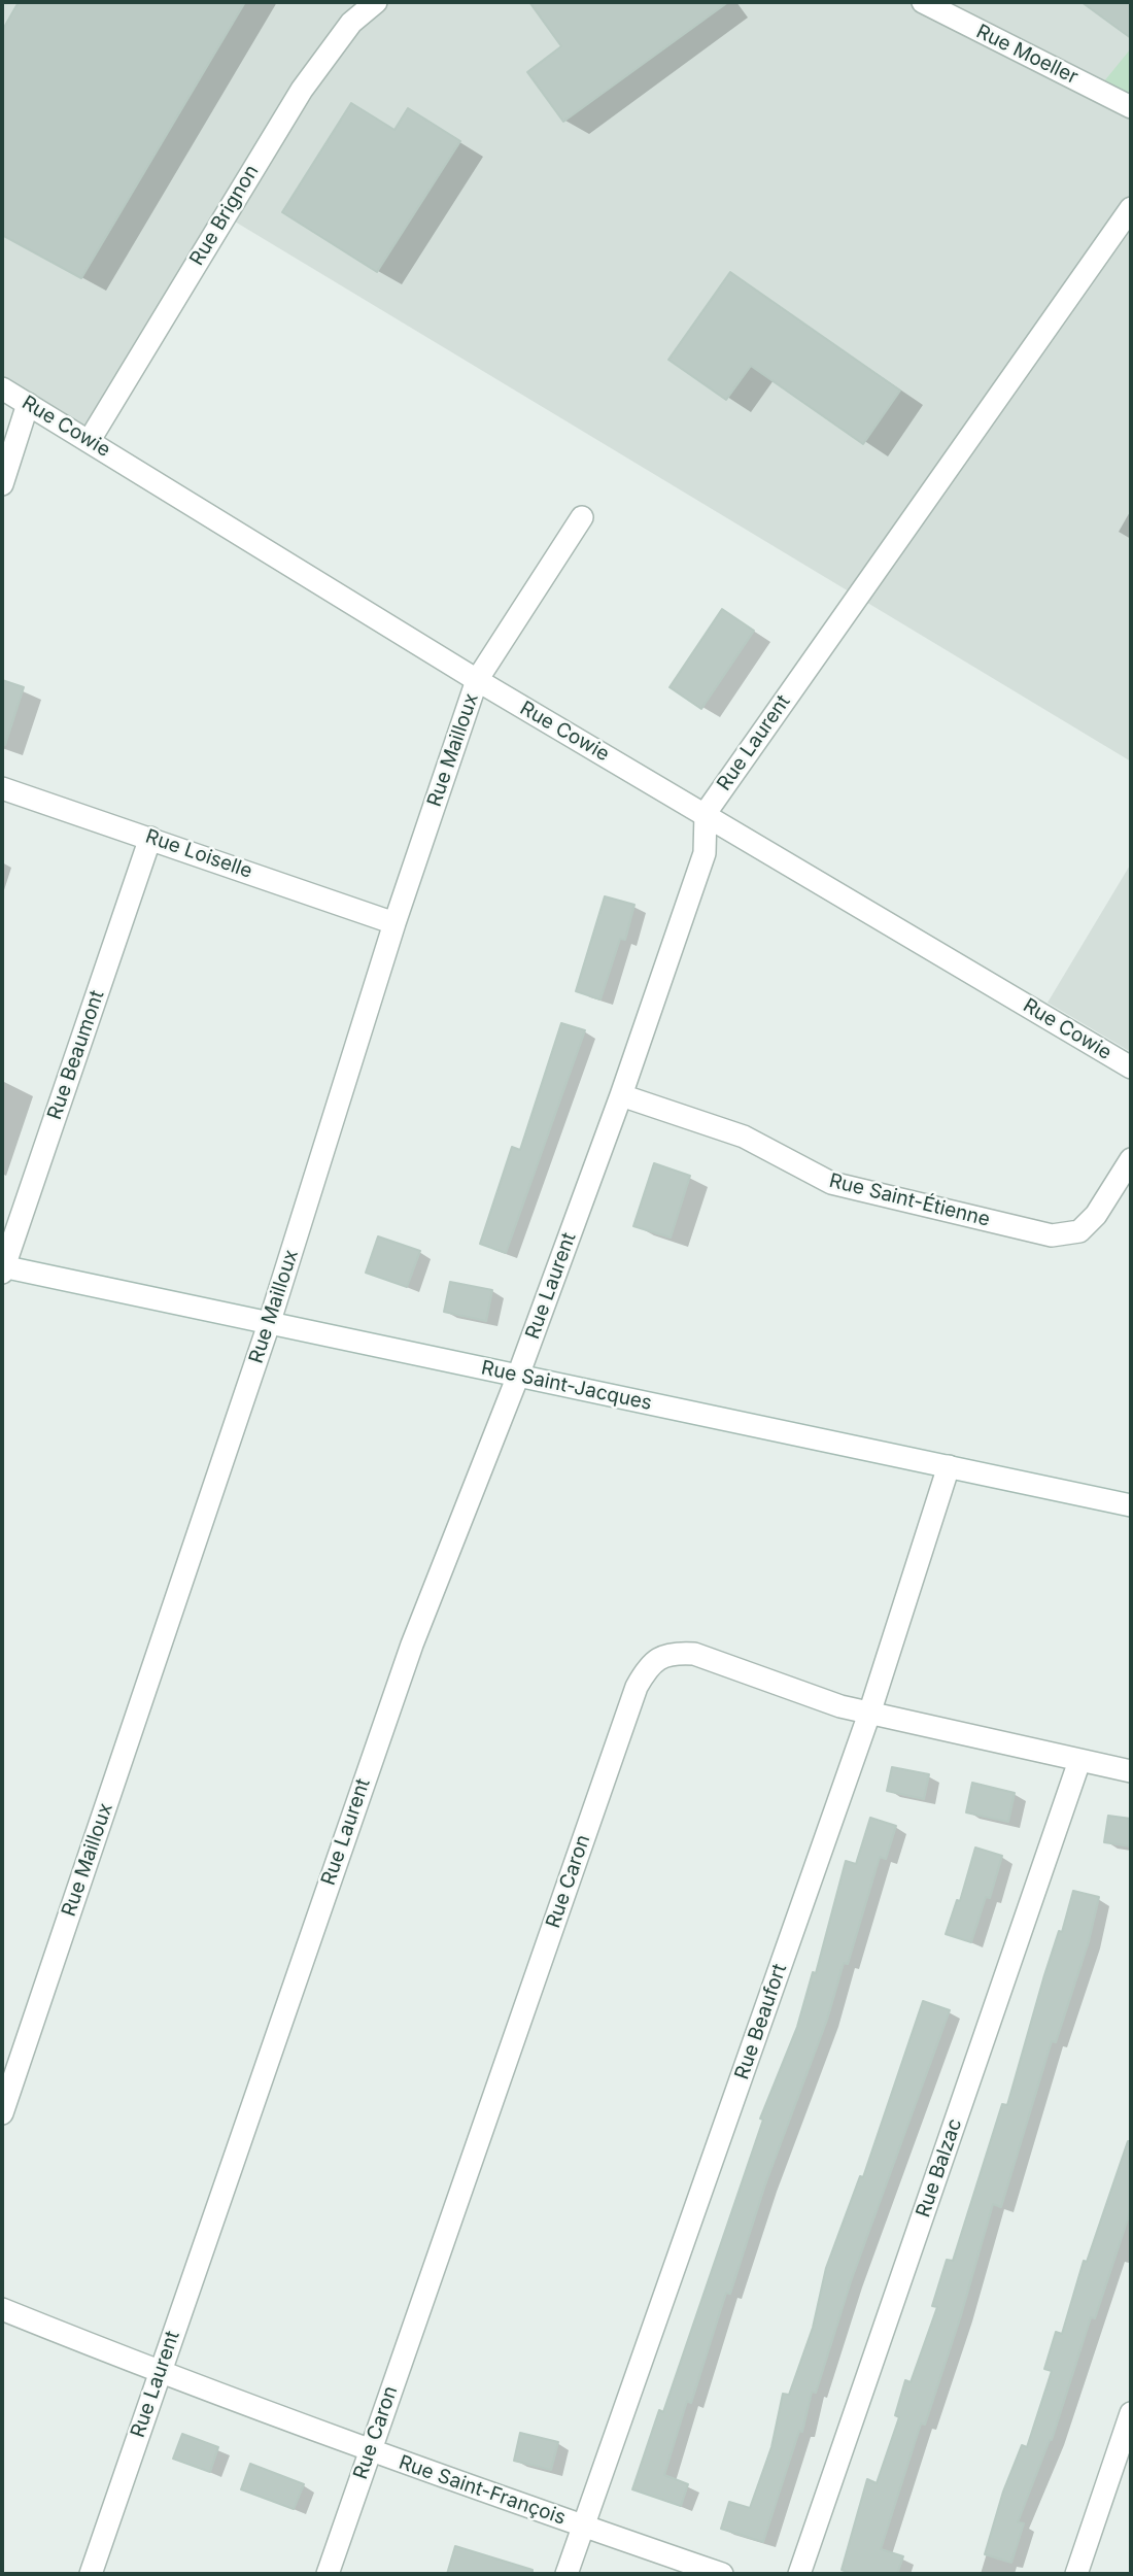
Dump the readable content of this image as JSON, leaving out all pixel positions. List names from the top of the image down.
{
  "streets": {
    "street": [
      "Rue Moeller",
      "Rue Brignon",
      "Rue Cowie",
      "Rue Laurent",
      "Rue Mailloux",
      "Rue Loiselle",
      "Rue Beaumont",
      "Rue Saint-Étienne",
      "Rue Saint-Jacques",
      "Rue Caron",
      "Rue Beaufort",
      "Rue Balzac",
      "Rue Saint-François"
    ]
  },
  "crossings": [
    ["Rue Brignon", "Rue Cowie"],
    ["Rue Cowie", "Rue Laurent"],
    ["Rue Cowie", "Rue Mailloux"],
    ["Rue Laurent", "Rue Saint-Étienne"],
    ["Rue Laurent", "Rue Saint-Jacques"],
    ["Rue Laurent", "Rue Saint-François"],
    ["Rue Mailloux", "Rue Loiselle"],
    ["Rue Mailloux", "Rue Saint-Jacques"],
    ["Rue Loiselle", "Rue Beaumont"],
    ["Rue Beaumont", "Rue Saint-Jacques"],
    ["Rue Saint-Jacques", "Rue Beaufort"],
    ["Rue Caron", "Rue Beaufort"],
    ["Rue Caron", "Rue Balzac"],
    ["Rue Caron", "Rue Saint-François"],
    ["Rue Beaufort", "Rue Saint-François"]
  ]
}
